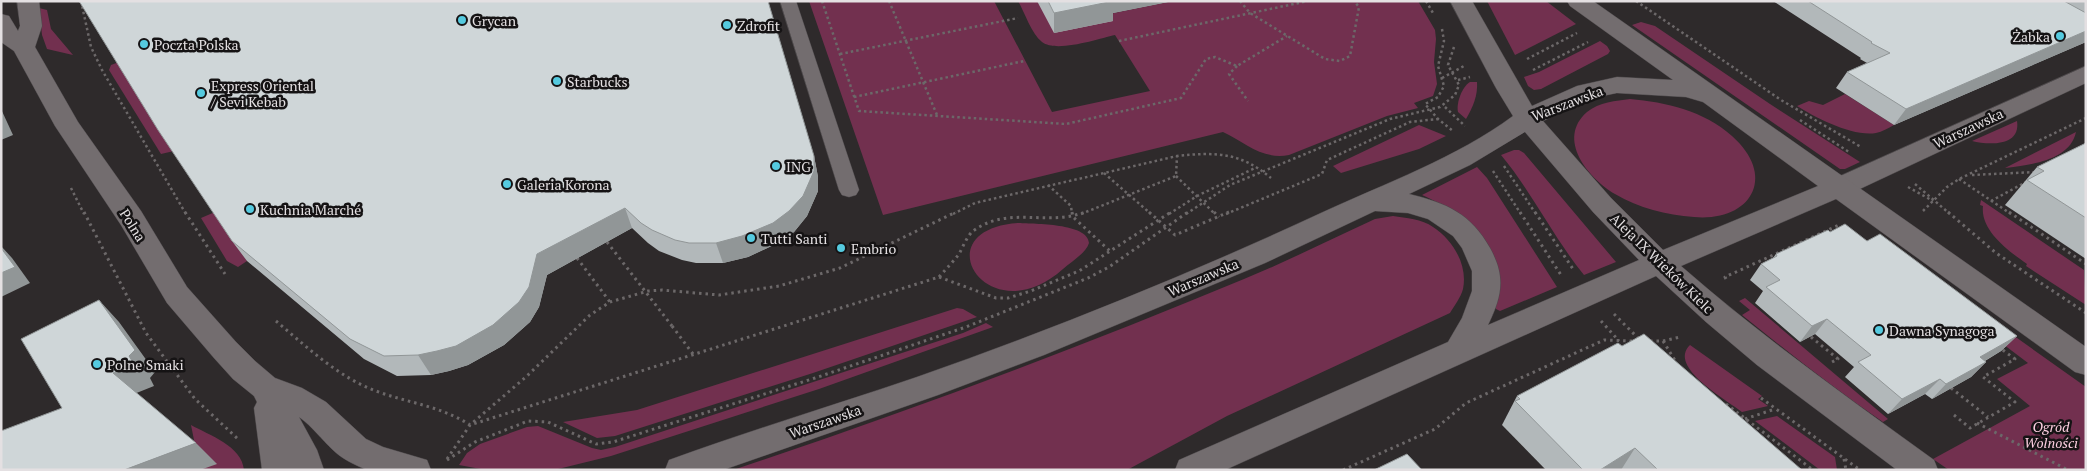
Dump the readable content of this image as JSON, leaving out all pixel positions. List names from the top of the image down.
{
  "streets": {
    "main road": ["Warszawska", "Polna", "Aleja IX Wieków Kielc"]
  },
  "crossings": [
    ["Warszawska", "Aleja IX Wieków Kielc"]
  ],
  "parks": ["Ogród Wolności"],
  "places": [
    "Grycan",
    "Zdrofit",
    "Żabka",
    "Poczta Polska",
    "Starbucks",
    "Express Oriental / Sevi Kebab",
    "ING",
    "Galeria Korona",
    "Kuchnia Marché",
    "Tutti Santi",
    "Embrio",
    "Dawna Synagoga",
    "Polne Smaki"
  ]
}
